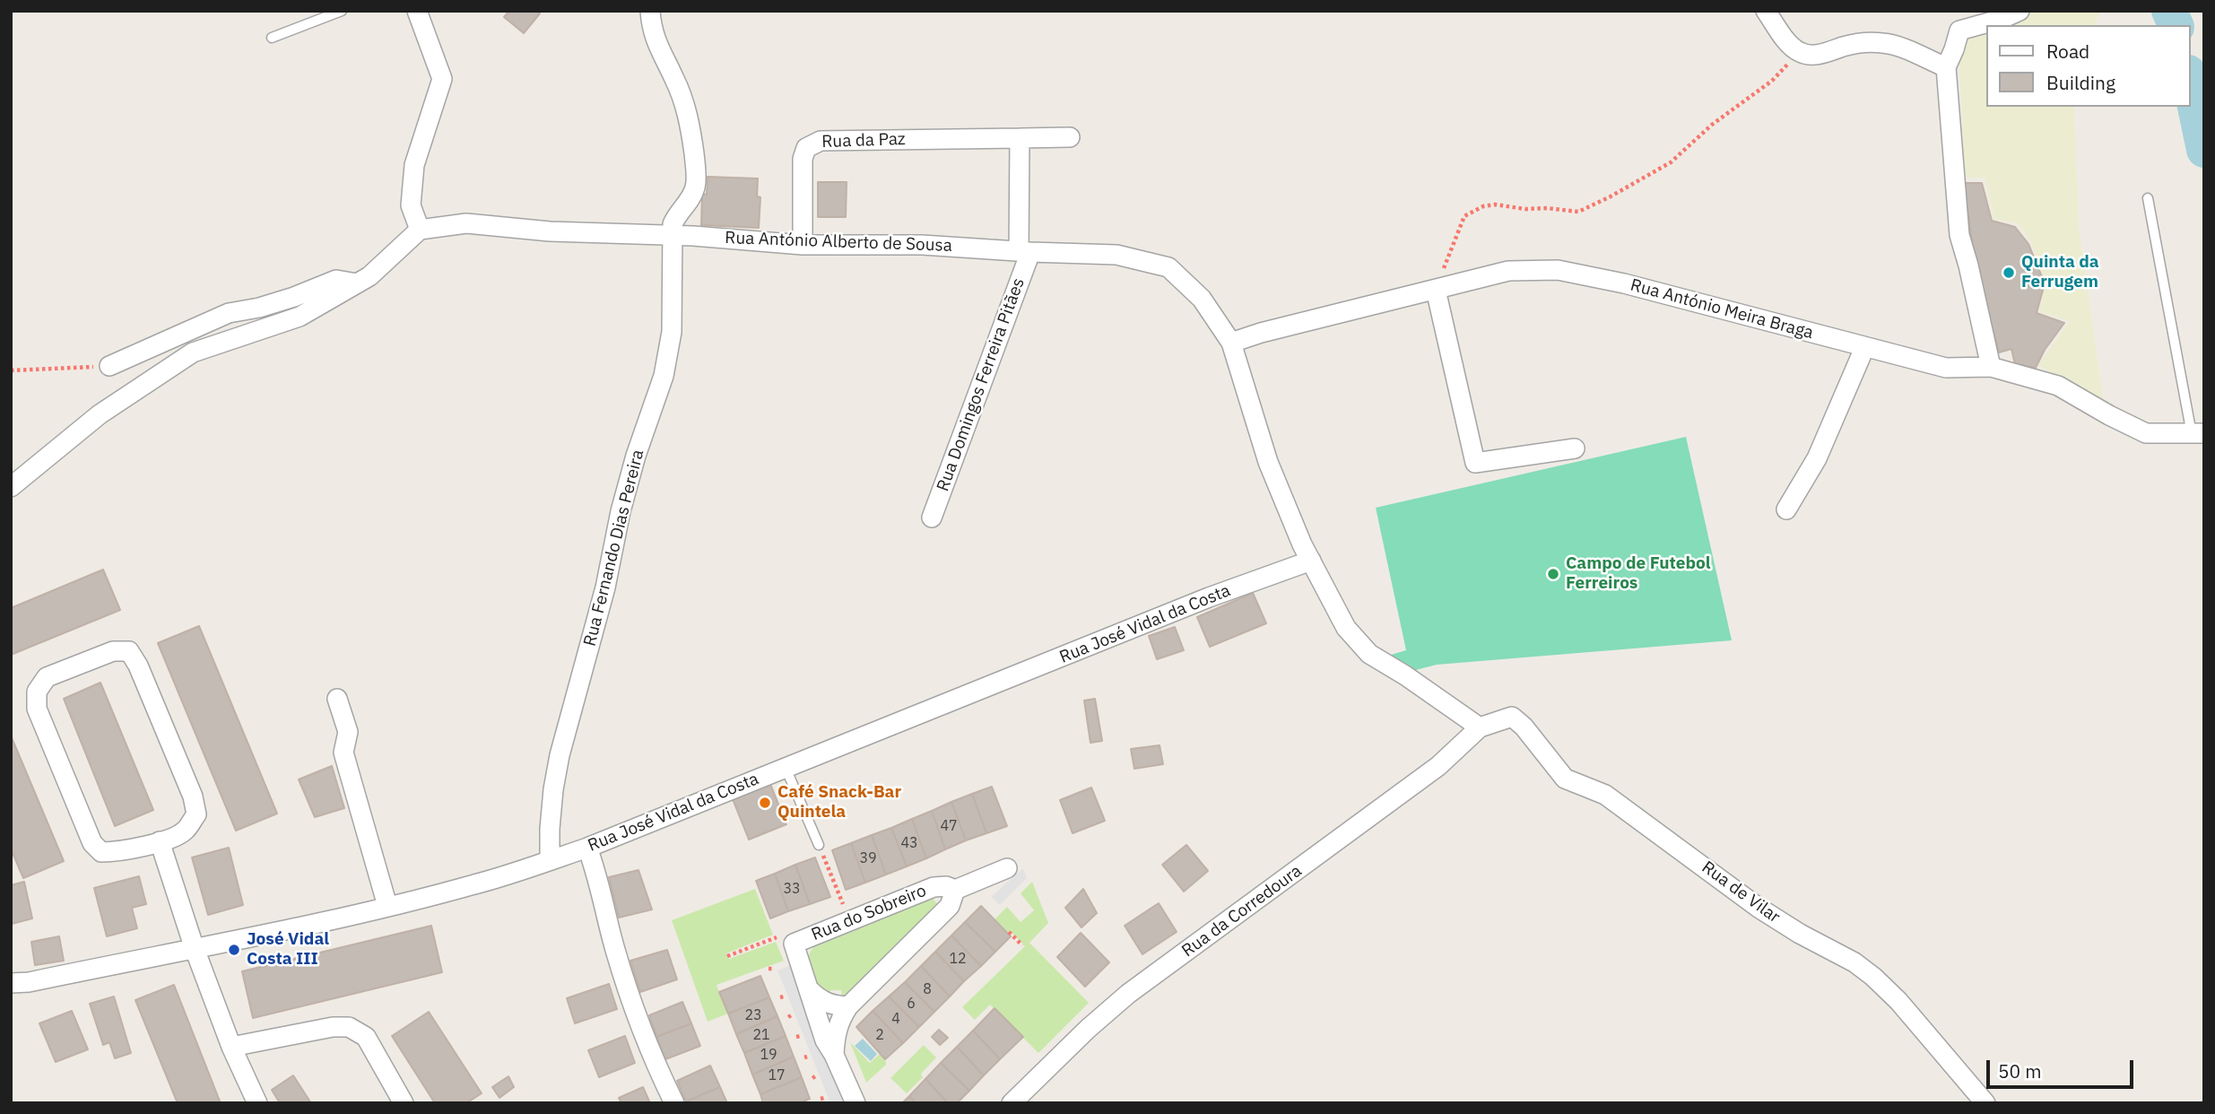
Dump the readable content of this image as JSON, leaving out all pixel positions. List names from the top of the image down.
{
  "streets": {
    "street": [
      "Rua da Paz",
      "Rua António Alberto de Sousa",
      "Rua António Meira Braga",
      "Rua Domingos Ferreira Pitães",
      "Rua Fernando Dias Pereira",
      "Rua José Vidal da Costa",
      "Rua de Vilar",
      "Rua da Corredoura",
      "Rua do Sobreiro"
    ]
  },
  "crossings": [
    ["Rua da Paz", "Rua António Alberto de Sousa"],
    ["Rua António Alberto de Sousa", "Rua António Meira Braga"],
    ["Rua António Alberto de Sousa", "Rua Domingos Ferreira Pitães"],
    ["Rua António Alberto de Sousa", "Rua Fernando Dias Pereira"],
    ["Rua Fernando Dias Pereira", "Rua José Vidal da Costa"],
    ["Rua de Vilar", "Rua da Corredoura"]
  ],
  "places": [
    "Quinta da Ferrugem",
    "Campo de Futebol Ferreiros",
    "Café Snack-Bar Quintela",
    "José Vidal Costa III"
  ],
  "house_numbers": [
    "47",
    "43",
    "39",
    "33",
    "12",
    "8",
    "6",
    "23",
    "4",
    "21",
    "2",
    "19",
    "17"
  ],
  "legend": ["Road", "Building"],
  "scale_bar": "50 m"
}
